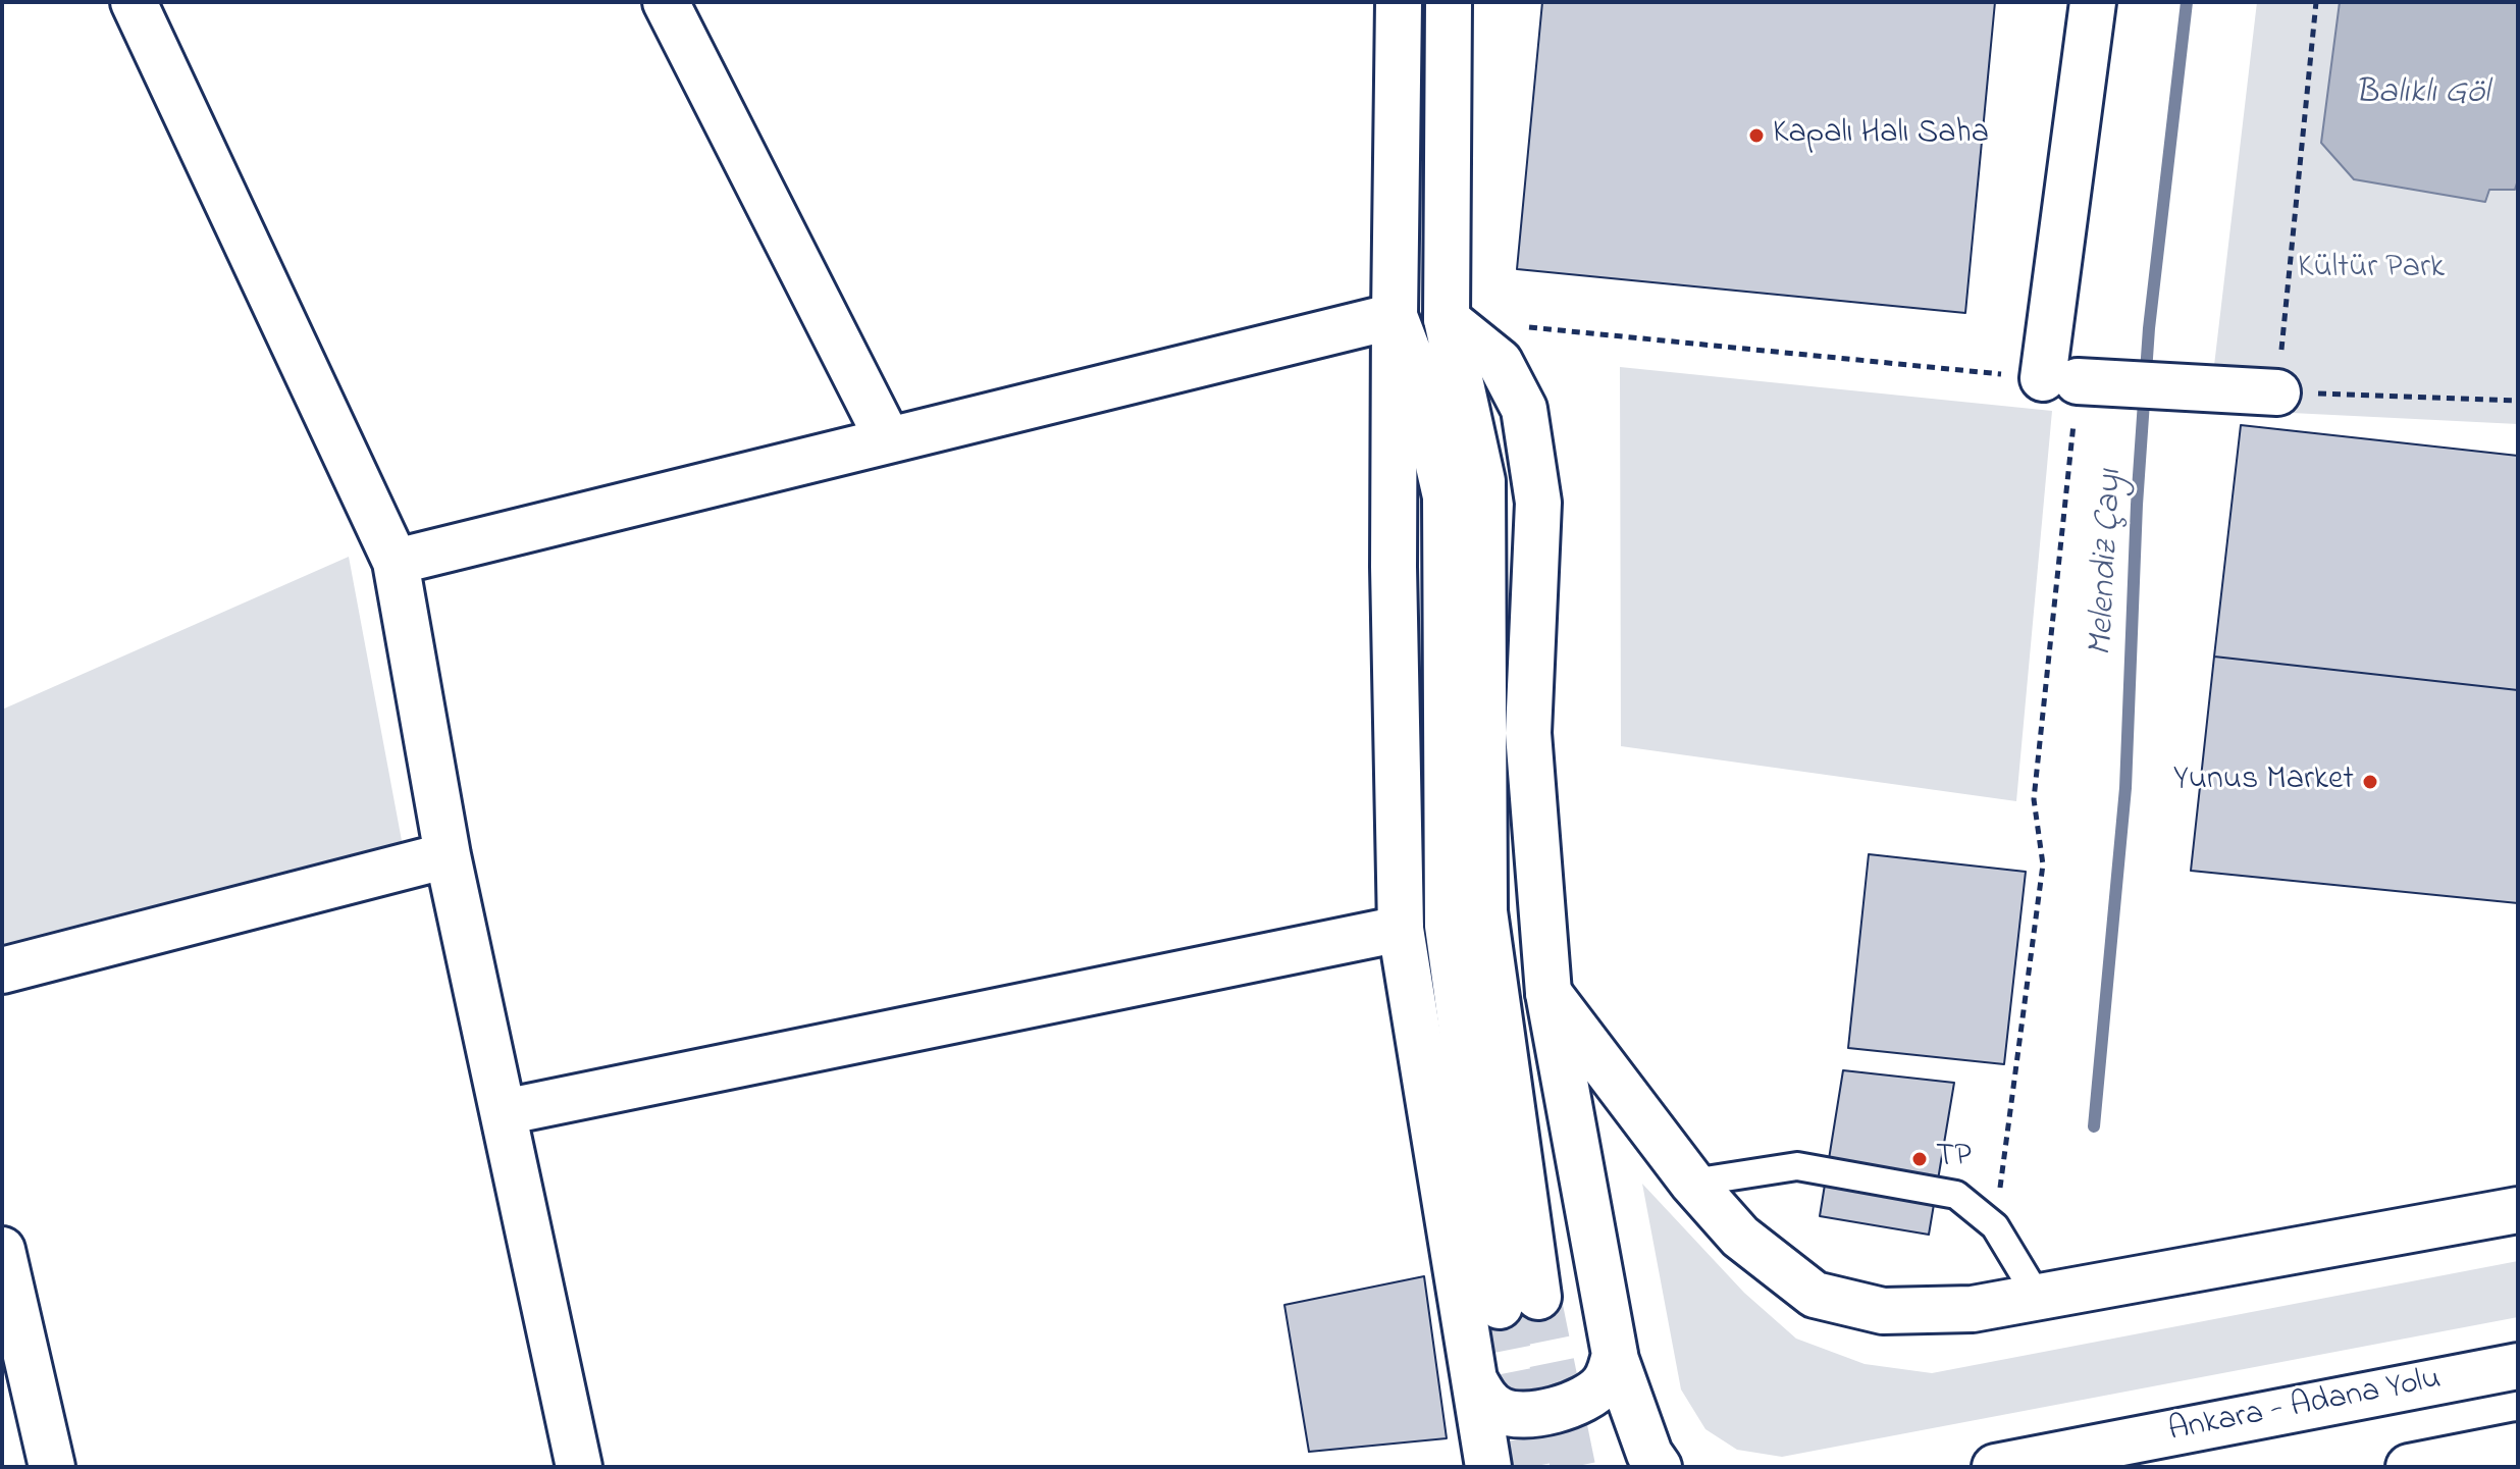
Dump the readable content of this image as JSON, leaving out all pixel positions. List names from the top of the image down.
{
  "streets": {
    "main road": ["Ankara - Adana Yolu"]
  },
  "water": ["Balıklı Göl", "Melendiz Çayı"],
  "parks": ["Kültür Park"],
  "places": ["Kapalı Halı Saha", "Yunus Market", "TP"]
}
